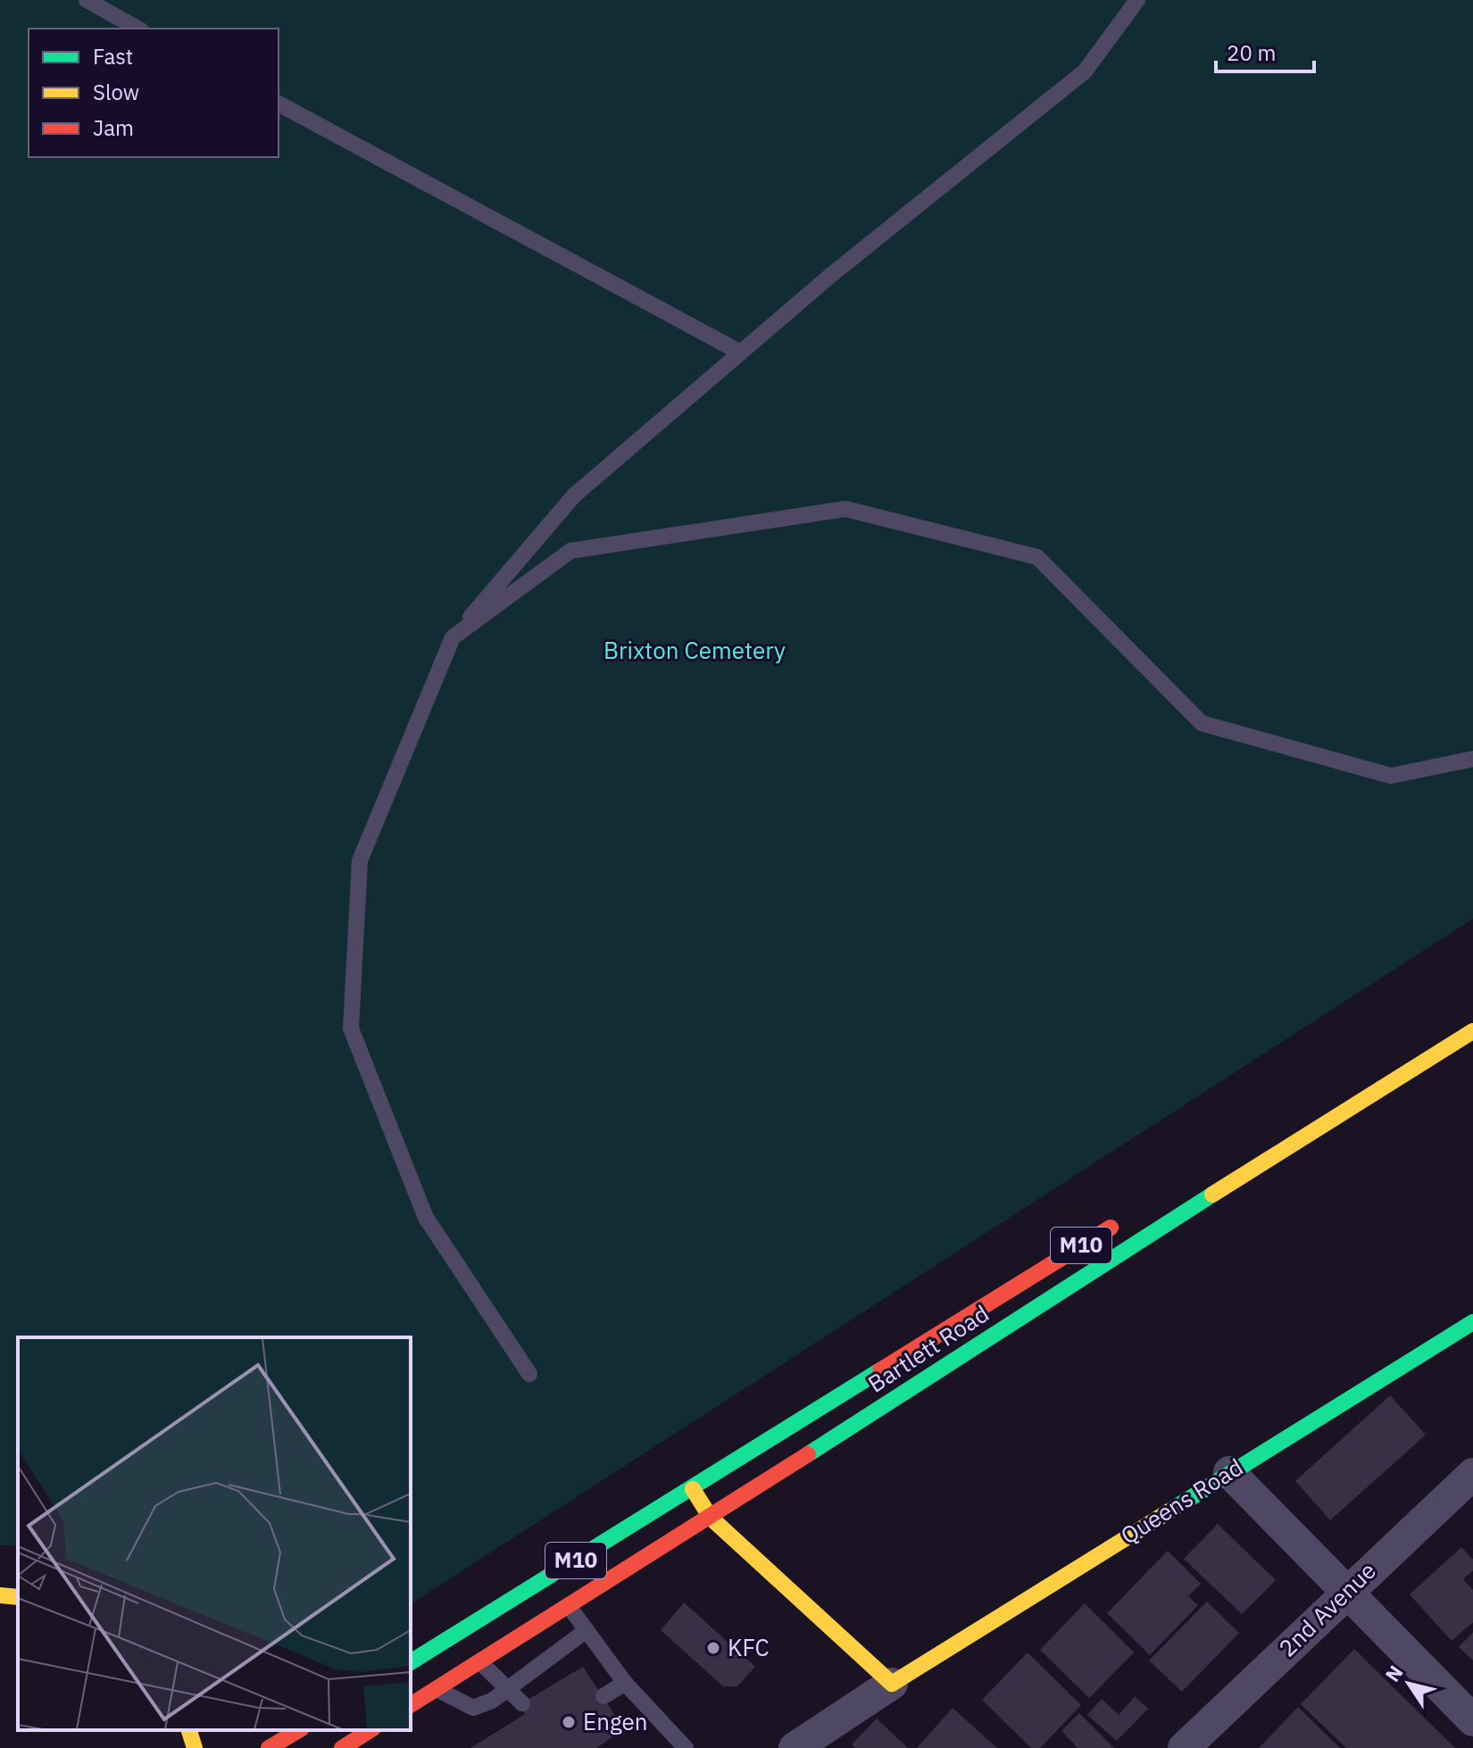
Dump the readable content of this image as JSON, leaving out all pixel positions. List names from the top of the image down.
{
  "streets": {
    "main road": ["M10", "Bartlett Road", "Queens Road"],
    "street": ["2nd Avenue"]
  },
  "parks": ["Brixton Cemetery"],
  "places": ["KFC", "Engen"],
  "legend": ["Fast", "Slow", "Jam"],
  "scale_bar": "20 m",
  "north": "top left"
}
